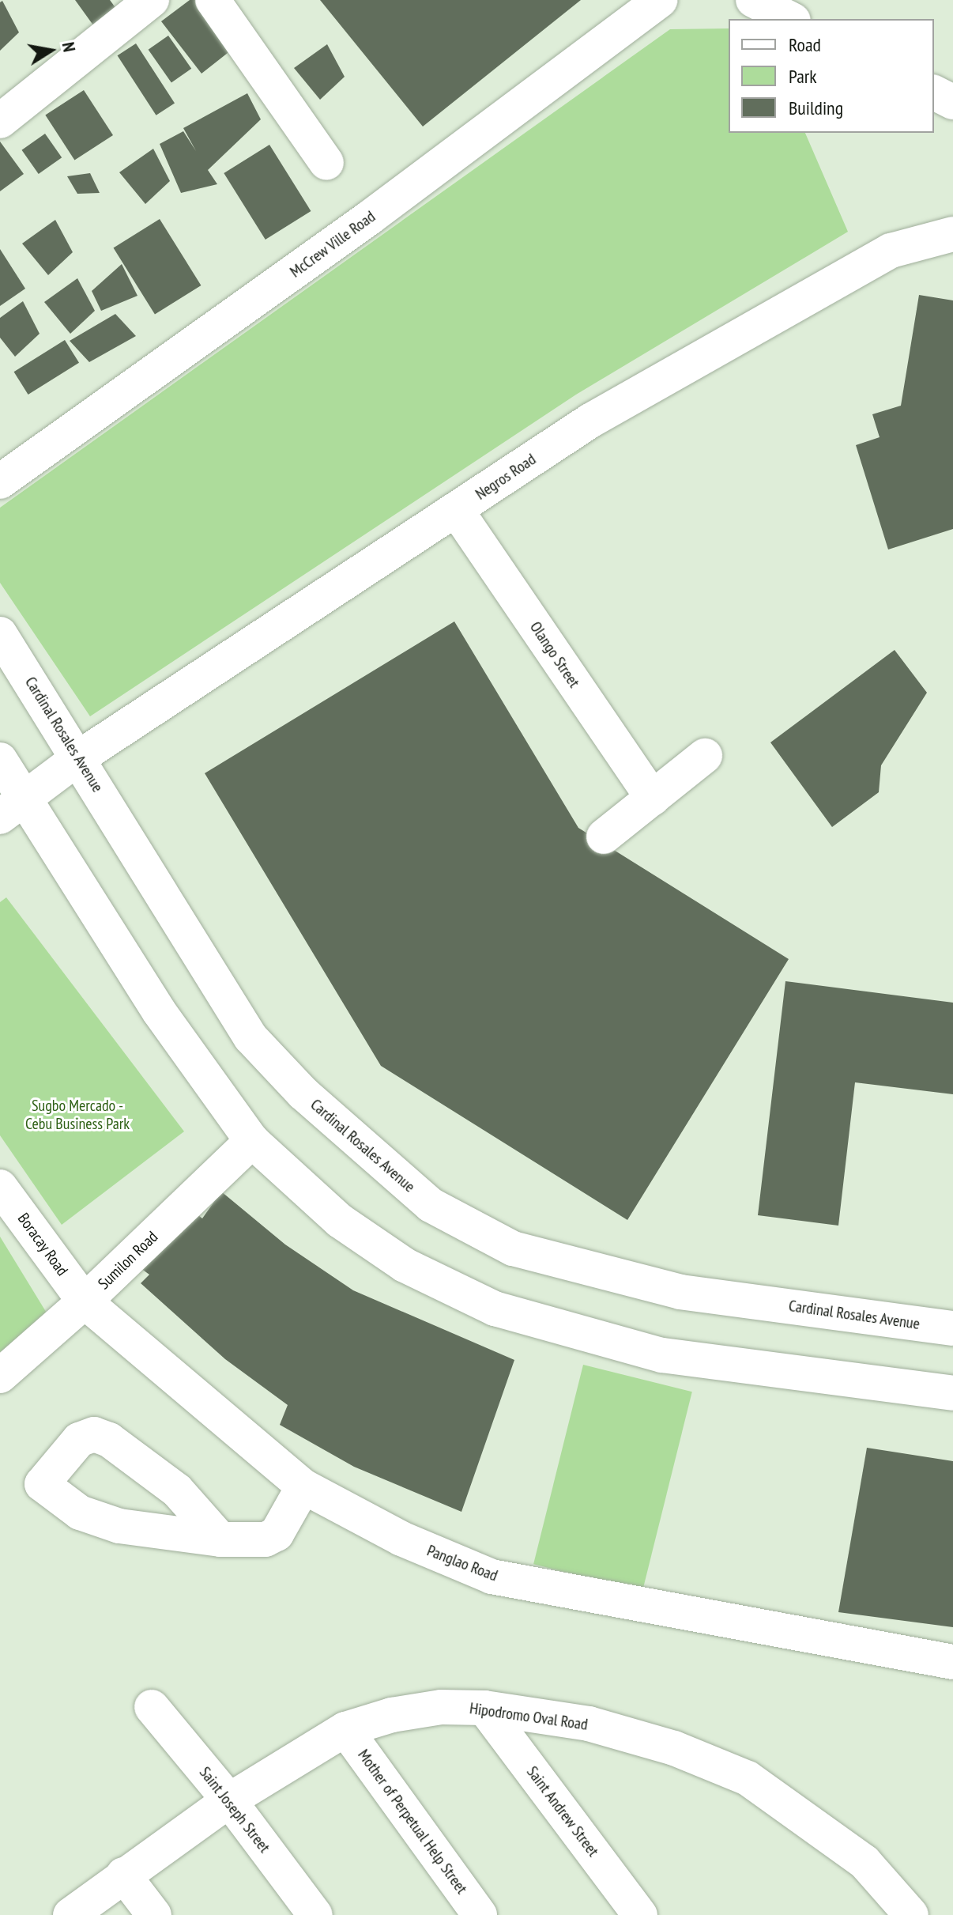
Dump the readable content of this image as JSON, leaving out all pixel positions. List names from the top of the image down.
{
  "streets": {
    "street": [
      "McCrew Ville Road",
      "Negros Road",
      "Olango Street",
      "Cardinal Rosales Avenue",
      "Boracay Road",
      "Sumilon Road",
      "Panglao Road",
      "Hipodromo Oval Road",
      "Saint Joseph Street",
      "Saint Andrew Street",
      "Mother of Perpetual Help Street"
    ]
  },
  "crossings": [
    ["Negros Road", "Olango Street"],
    ["Negros Road", "Cardinal Rosales Avenue"],
    ["Boracay Road", "Sumilon Road"],
    ["Boracay Road", "Panglao Road"],
    ["Sumilon Road", "Panglao Road"],
    ["Hipodromo Oval Road", "Saint Joseph Street"],
    ["Hipodromo Oval Road", "Saint Andrew Street"],
    ["Hipodromo Oval Road", "Mother of Perpetual Help Street"]
  ],
  "parks": ["Sugbo Mercado - Cebu Business Park"],
  "legend": ["Road", "Park", "Building"],
  "north": "right"
}
